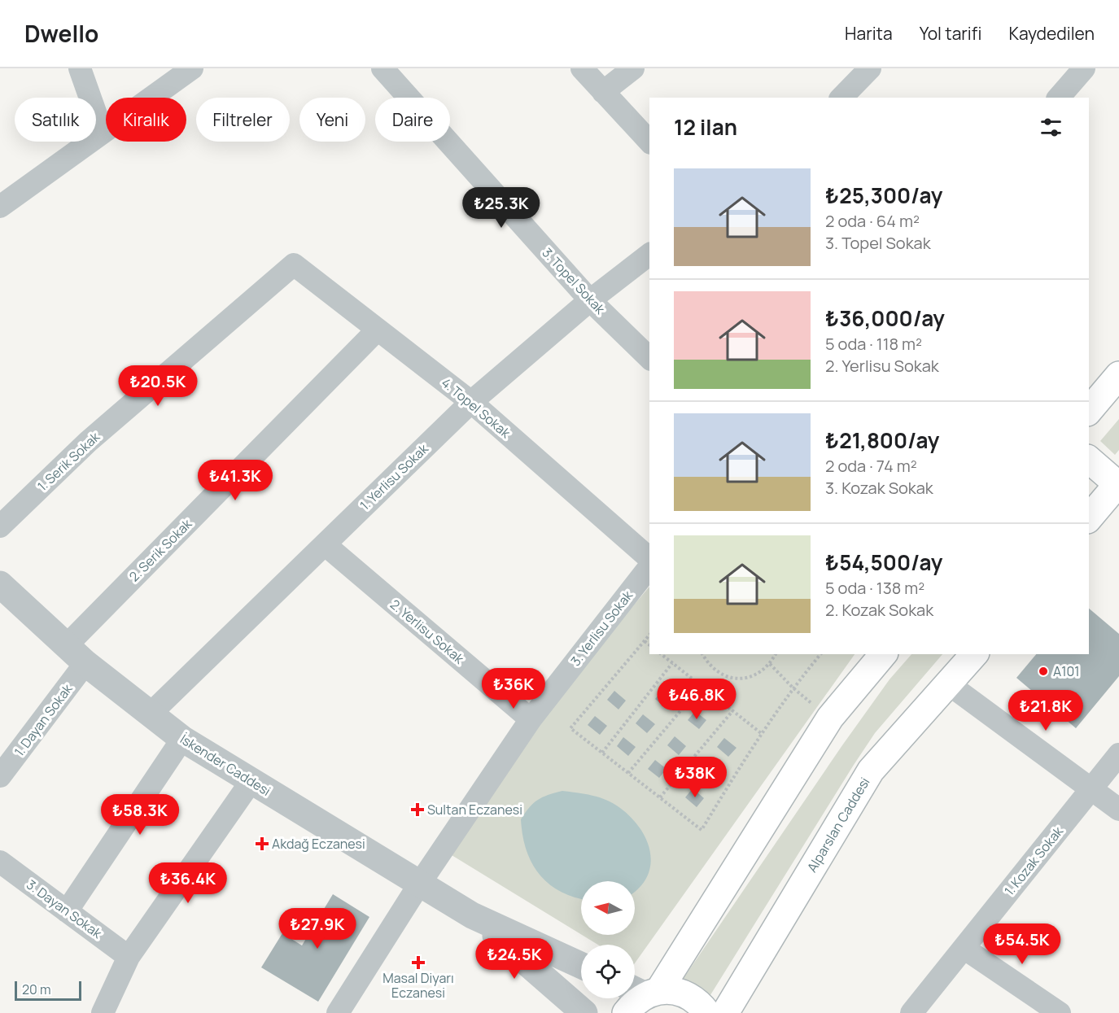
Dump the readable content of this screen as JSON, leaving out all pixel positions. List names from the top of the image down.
{
  "streets": {
    "main road": ["Alparslan Caddesi"],
    "street": [
      "3. Topel Sokak",
      "4. Topel Sokak",
      "1. Serik Sokak",
      "1. Yerlisu Sokak",
      "2. Serik Sokak",
      "3. Yerlisu Sokak",
      "2. Yerlisu Sokak",
      "1. Dayan Sokak",
      "İskender Caddesi",
      "1. Kozak Sokak",
      "3. Dayan Sokak"
    ]
  },
  "crossings": [
    ["3. Topel Sokak", "1. Yerlisu Sokak"],
    ["4. Topel Sokak", "1. Serik Sokak"],
    ["4. Topel Sokak", "1. Yerlisu Sokak"],
    ["4. Topel Sokak", "2. Serik Sokak"],
    ["1. Yerlisu Sokak", "2. Yerlisu Sokak"],
    ["1. Yerlisu Sokak", "İskender Caddesi"],
    ["2. Serik Sokak", "İskender Caddesi"],
    ["3. Yerlisu Sokak", "2. Yerlisu Sokak"],
    ["3. Yerlisu Sokak", "İskender Caddesi"],
    ["1. Dayan Sokak", "İskender Caddesi"]
  ],
  "places": {
    "other": ["A101"],
    "health": ["Sultan Eczanesi", "Akdağ Eczanesi", "Masal Diyarı Eczanesi"]
  },
  "scale_bar": "20 m",
  "north": "left",
  "page": {
    "header": "Dwello",
    "nav": ["Harita", "Yol tarifi", "Kaydedilen"],
    "chip": [
      "Satılık",
      "Kiralık",
      "Filtreler",
      "Yeni",
      "Daire"
    ],
    "heading": "12 ilan",
    "list": [
      {
        "name": "₺25,300/ay",
        "note": "2 oda · 64 m² · 3. Topel Sokak"
      },
      {
        "name": "₺36,000/ay",
        "note": "5 oda · 118 m² · 2. Yerlisu Sokak"
      },
      {
        "name": "₺21,800/ay",
        "note": "2 oda · 74 m² · 3. Kozak Sokak"
      },
      {
        "name": "₺54,500/ay",
        "note": "5 oda · 138 m² · 2. Kozak Sokak"
      }
    ],
    "price": [
      "₺25.3K",
      "₺20.5K",
      "₺41.3K",
      "₺36K",
      "₺46.8K",
      "₺21.8K",
      "₺38K",
      "₺58.3K",
      "₺36.4K",
      "₺27.9K",
      "₺54.5K",
      "₺24.5K"
    ],
    "scale": "20 m"
  }
}
